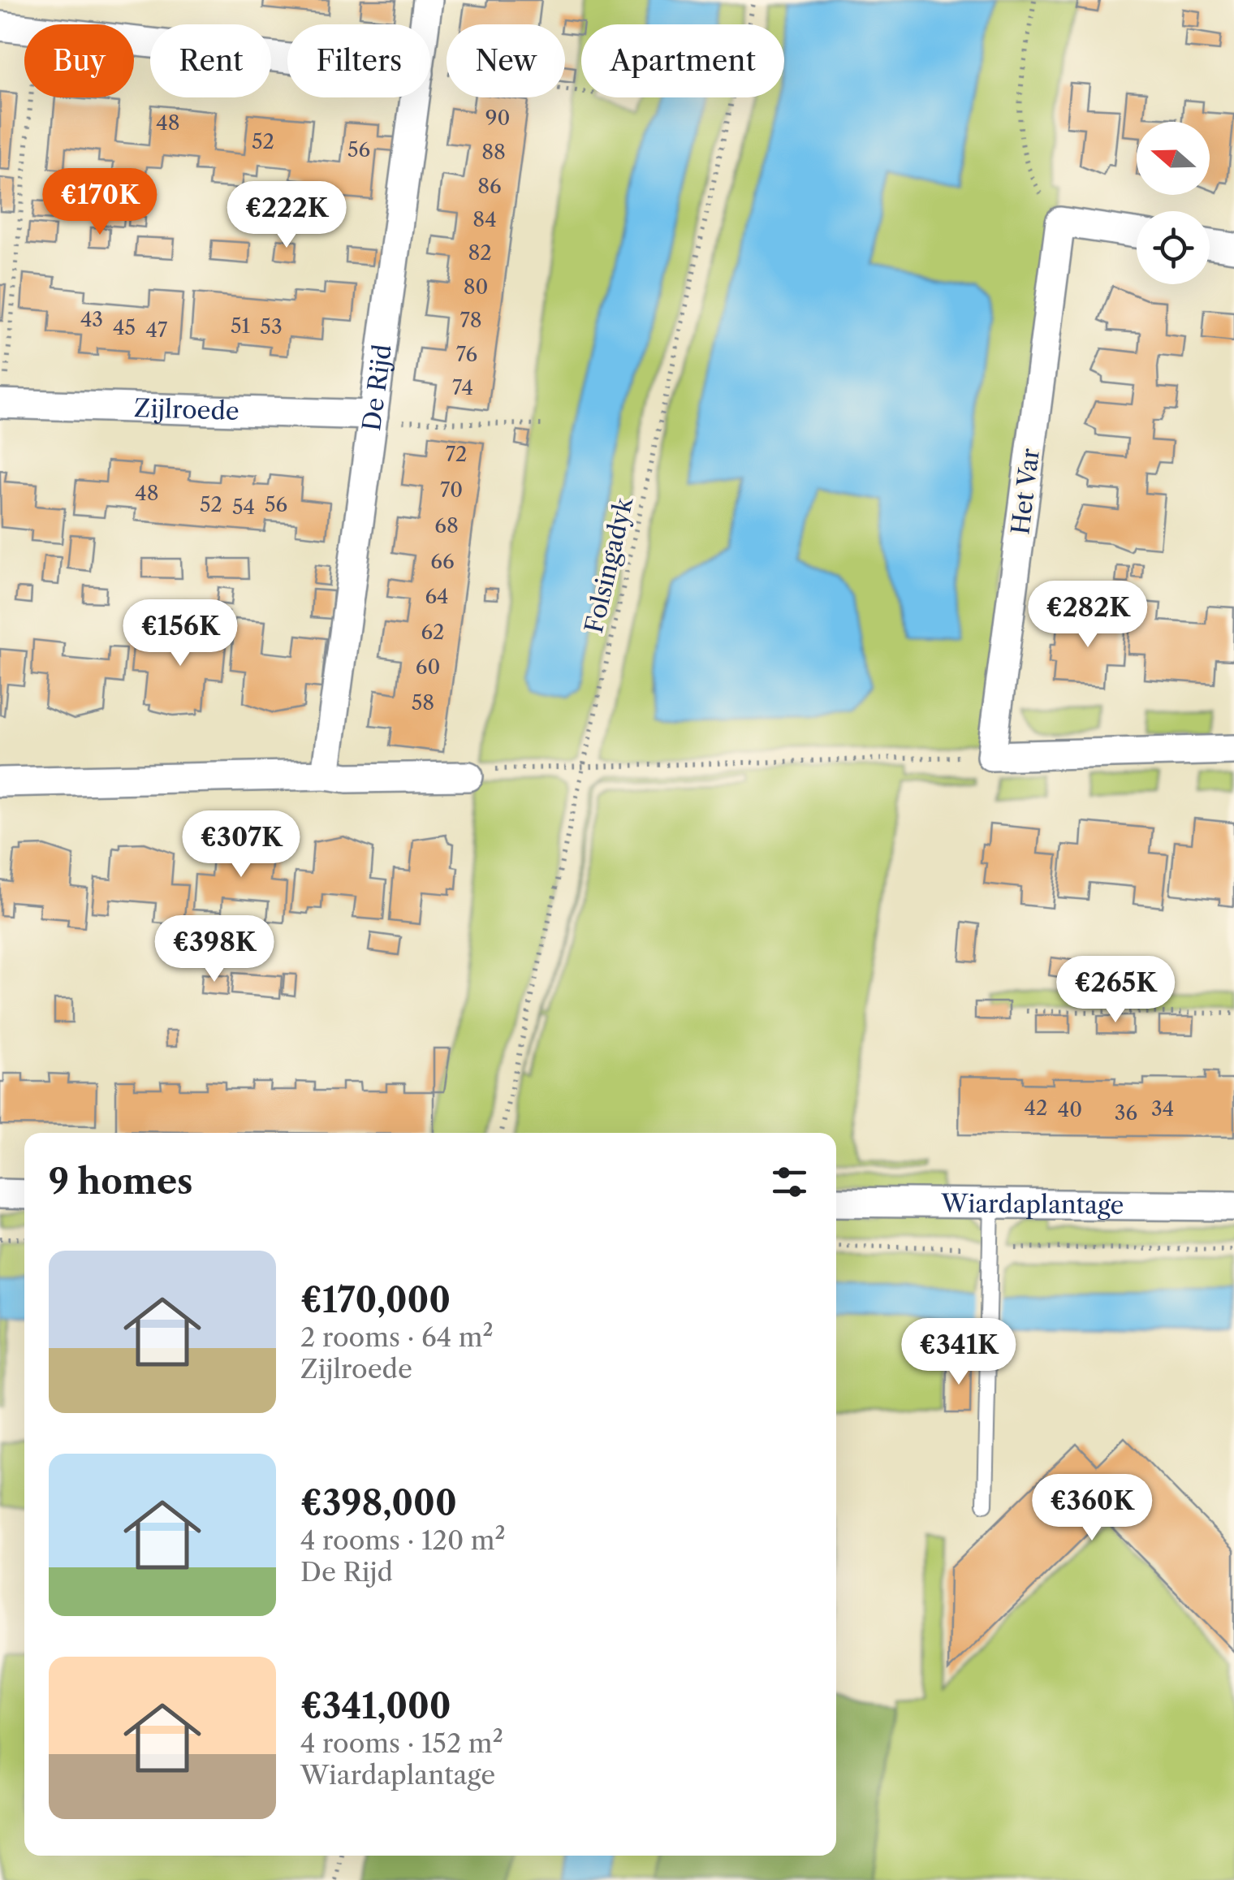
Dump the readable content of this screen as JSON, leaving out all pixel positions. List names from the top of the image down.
{
  "streets": {
    "street": [
      "De Rijd",
      "Zijlroede",
      "Het Var",
      "Wiardaplantage"
    ],
    "path": ["Folsingadyk"]
  },
  "crossings": [
    ["De Rijd", "Zijlroede"]
  ],
  "house_numbers": [
    "90",
    "48",
    "52",
    "56",
    "88",
    "86",
    "84",
    "82",
    "80",
    "43",
    "78",
    "51",
    "53",
    "45",
    "47",
    "76",
    "74",
    "72",
    "70",
    "48",
    "52",
    "56",
    "54",
    "68",
    "66",
    "64",
    "62",
    "60",
    "58",
    "42",
    "34",
    "40",
    "36"
  ],
  "north": "left",
  "page": {
    "chip": [
      "Buy",
      "Rent",
      "Filters",
      "New",
      "Apartment"
    ],
    "price": [
      "€170K",
      "€222K",
      "€282K",
      "€156K",
      "€307K",
      "€398K",
      "€265K",
      "€341K",
      "€360K"
    ],
    "heading": "9 homes",
    "list": [
      {
        "name": "€170,000",
        "note": "2 rooms · 64 m² · Zijlroede"
      },
      {
        "name": "€398,000",
        "note": "4 rooms · 120 m² · De Rijd"
      },
      {
        "name": "€341,000",
        "note": "4 rooms · 152 m² · Wiardaplantage"
      }
    ]
  }
}
